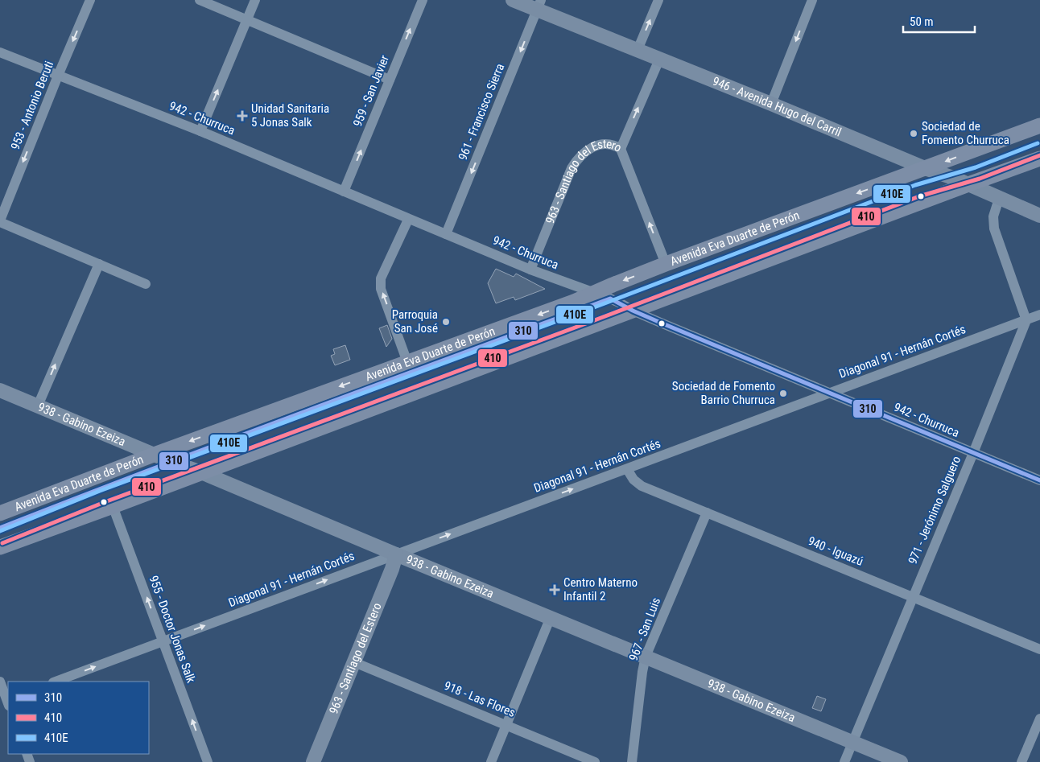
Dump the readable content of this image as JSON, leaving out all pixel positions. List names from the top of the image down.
{
  "streets": {
    "main road": ["Avenida Eva Duarte de Perón"],
    "street": [
      "959 - San Javier",
      "953 - Antonio Beruti",
      "946 - Avenida Hugo del Carril",
      "961 - Francisco Sierra",
      "942 - Churruca",
      "963 - Santiago del Estero",
      "Diagonal 91 - Hernán Cortés",
      "938 - Gabino Ezeiza",
      "971 - Jerónimo Salguero",
      "940 - Iguazú",
      "955 - Doctor Jonas Salk",
      "967 - San Luis",
      "918 - Las Flores"
    ]
  },
  "crossings": [
    ["959 - San Javier", "942 - Churruca"],
    ["953 - Antonio Beruti", "942 - Churruca"],
    ["946 - Avenida Hugo del Carril", "961 - Francisco Sierra"],
    ["946 - Avenida Hugo del Carril", "963 - Santiago del Estero"],
    ["946 - Avenida Hugo del Carril", "Avenida Eva Duarte de Perón"],
    ["961 - Francisco Sierra", "942 - Churruca"],
    ["942 - Churruca", "963 - Santiago del Estero"],
    ["942 - Churruca", "Avenida Eva Duarte de Perón"],
    ["942 - Churruca", "Diagonal 91 - Hernán Cortés"],
    ["942 - Churruca", "971 - Jerónimo Salguero"],
    ["963 - Santiago del Estero", "Diagonal 91 - Hernán Cortés"],
    ["963 - Santiago del Estero", "938 - Gabino Ezeiza"],
    ["963 - Santiago del Estero", "918 - Las Flores"],
    ["Avenida Eva Duarte de Perón", "938 - Gabino Ezeiza"],
    ["Diagonal 91 - Hernán Cortés", "938 - Gabino Ezeiza"],
    ["Diagonal 91 - Hernán Cortés", "971 - Jerónimo Salguero"],
    ["Diagonal 91 - Hernán Cortés", "940 - Iguazú"],
    ["Diagonal 91 - Hernán Cortés", "955 - Doctor Jonas Salk"],
    ["938 - Gabino Ezeiza", "971 - Jerónimo Salguero"],
    ["938 - Gabino Ezeiza", "967 - San Luis"],
    ["971 - Jerónimo Salguero", "940 - Iguazú"],
    ["940 - Iguazú", "967 - San Luis"]
  ],
  "one_way": [
    "959 - San Javier",
    "953 - Antonio Beruti",
    "961 - Francisco Sierra",
    "Diagonal 91 - Hernán Cortés",
    "955 - Doctor Jonas Salk"
  ],
  "places": {
    "health": ["Unidad Sanitaria 5 Jonas Salk", "Centro Materno Infantil 2"],
    "other": ["Sociedad de Fomento Churruca", "Parroquia San José", "Sociedad de Fomento Barrio Churruca"]
  },
  "lines": ["transit line 410E", "transit line 410", "transit line 310"],
  "legend": ["310", "410", "410E"],
  "scale_bar": "50 m"
}
